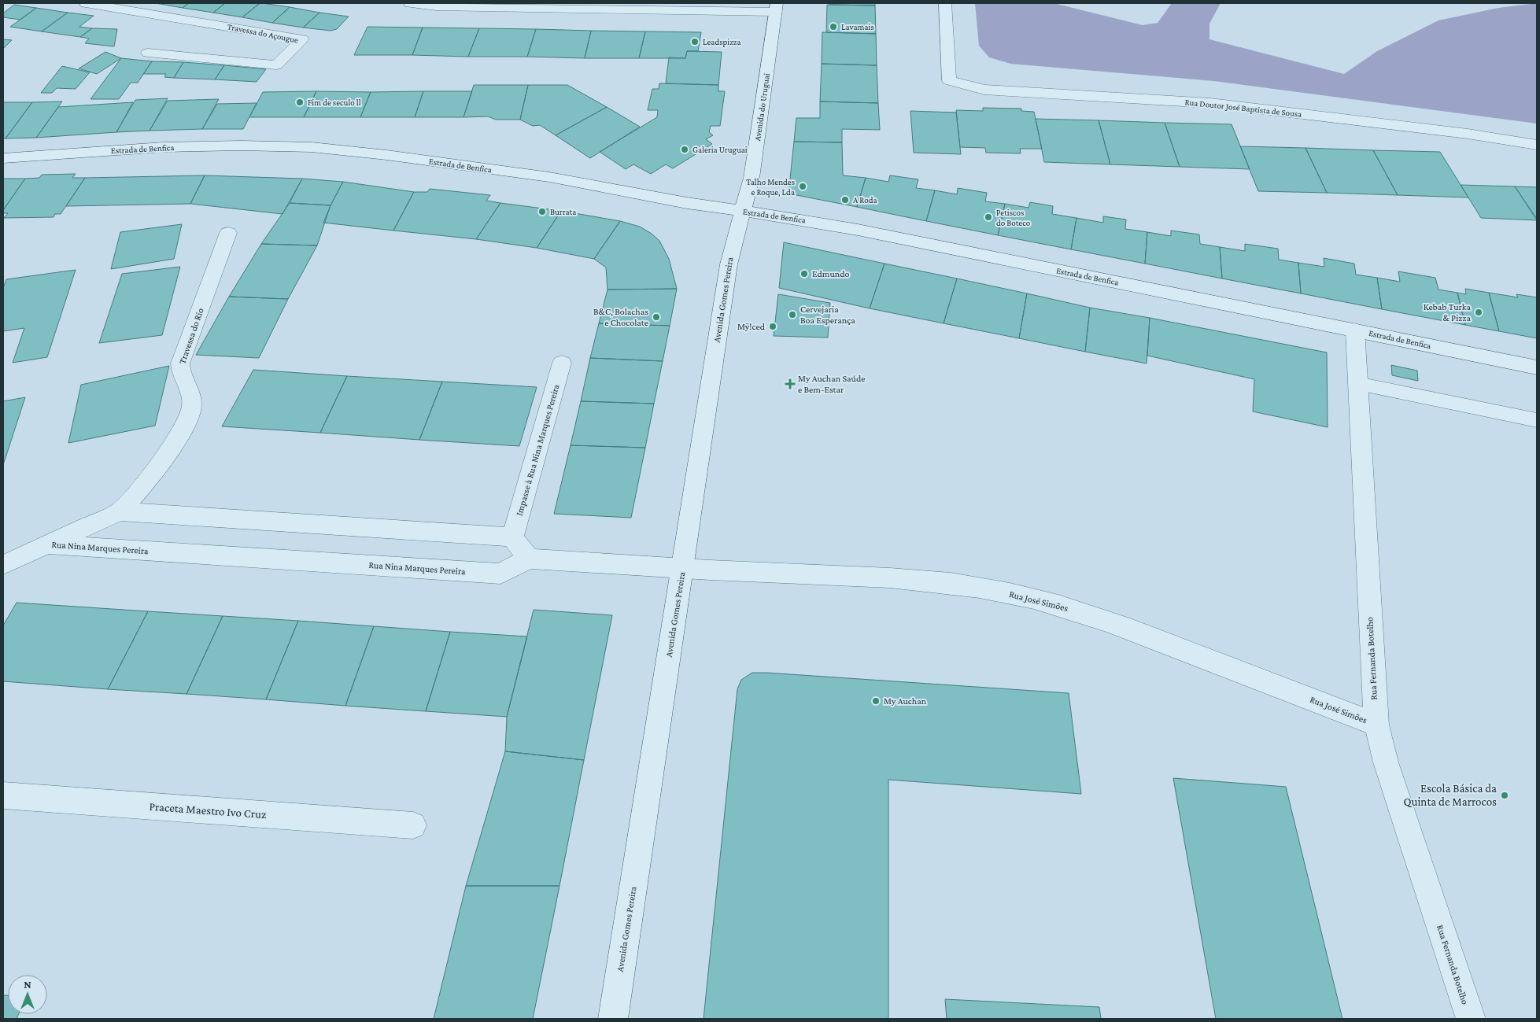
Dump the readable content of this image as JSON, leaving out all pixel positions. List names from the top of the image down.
{
  "streets": {
    "street": [
      "Travessa do Açougue",
      "Avenida do Uruguai",
      "Rua Doutor José Baptista de Sousa",
      "Estrada de Benfica",
      "Avenida Gomes Pereira",
      "Travessa do Rio",
      "Impasse à Rua Nina Marques Pereira",
      "Rua Nina Marques Pereira",
      "Rua José Simões",
      "Rua Fernanda Botelho",
      "Praceta Maestro Ivo Cruz"
    ]
  },
  "crossings": [
    ["Avenida do Uruguai", "Estrada de Benfica"],
    ["Avenida do Uruguai", "Avenida Gomes Pereira"],
    ["Estrada de Benfica", "Avenida Gomes Pereira"],
    ["Estrada de Benfica", "Rua Fernanda Botelho"],
    ["Avenida Gomes Pereira", "Rua José Simões"],
    ["Travessa do Rio", "Rua Nina Marques Pereira"],
    ["Impasse à Rua Nina Marques Pereira", "Rua Nina Marques Pereira"],
    ["Rua José Simões", "Rua Fernanda Botelho"]
  ],
  "places": {
    "other": [
      "Lavamais",
      "Leadspizza",
      "Fim de seculo ll",
      "Galeria Uruguai",
      "Talho Mendes e Roque, Lda",
      "A Roda",
      "Burrata",
      "Petiscos do Boteco",
      "Edmundo",
      "Kebab Turka & Pizza",
      "Cervejaria Boa Esperança",
      "B&C, Bolachas e Chocolate",
      "Mÿ!ced",
      "My Auchan",
      "Escola Básica da Quinta de Marrocos"
    ],
    "health": ["My Auchan Saúde e Bem-Estar"]
  },
  "north": "top"
}
